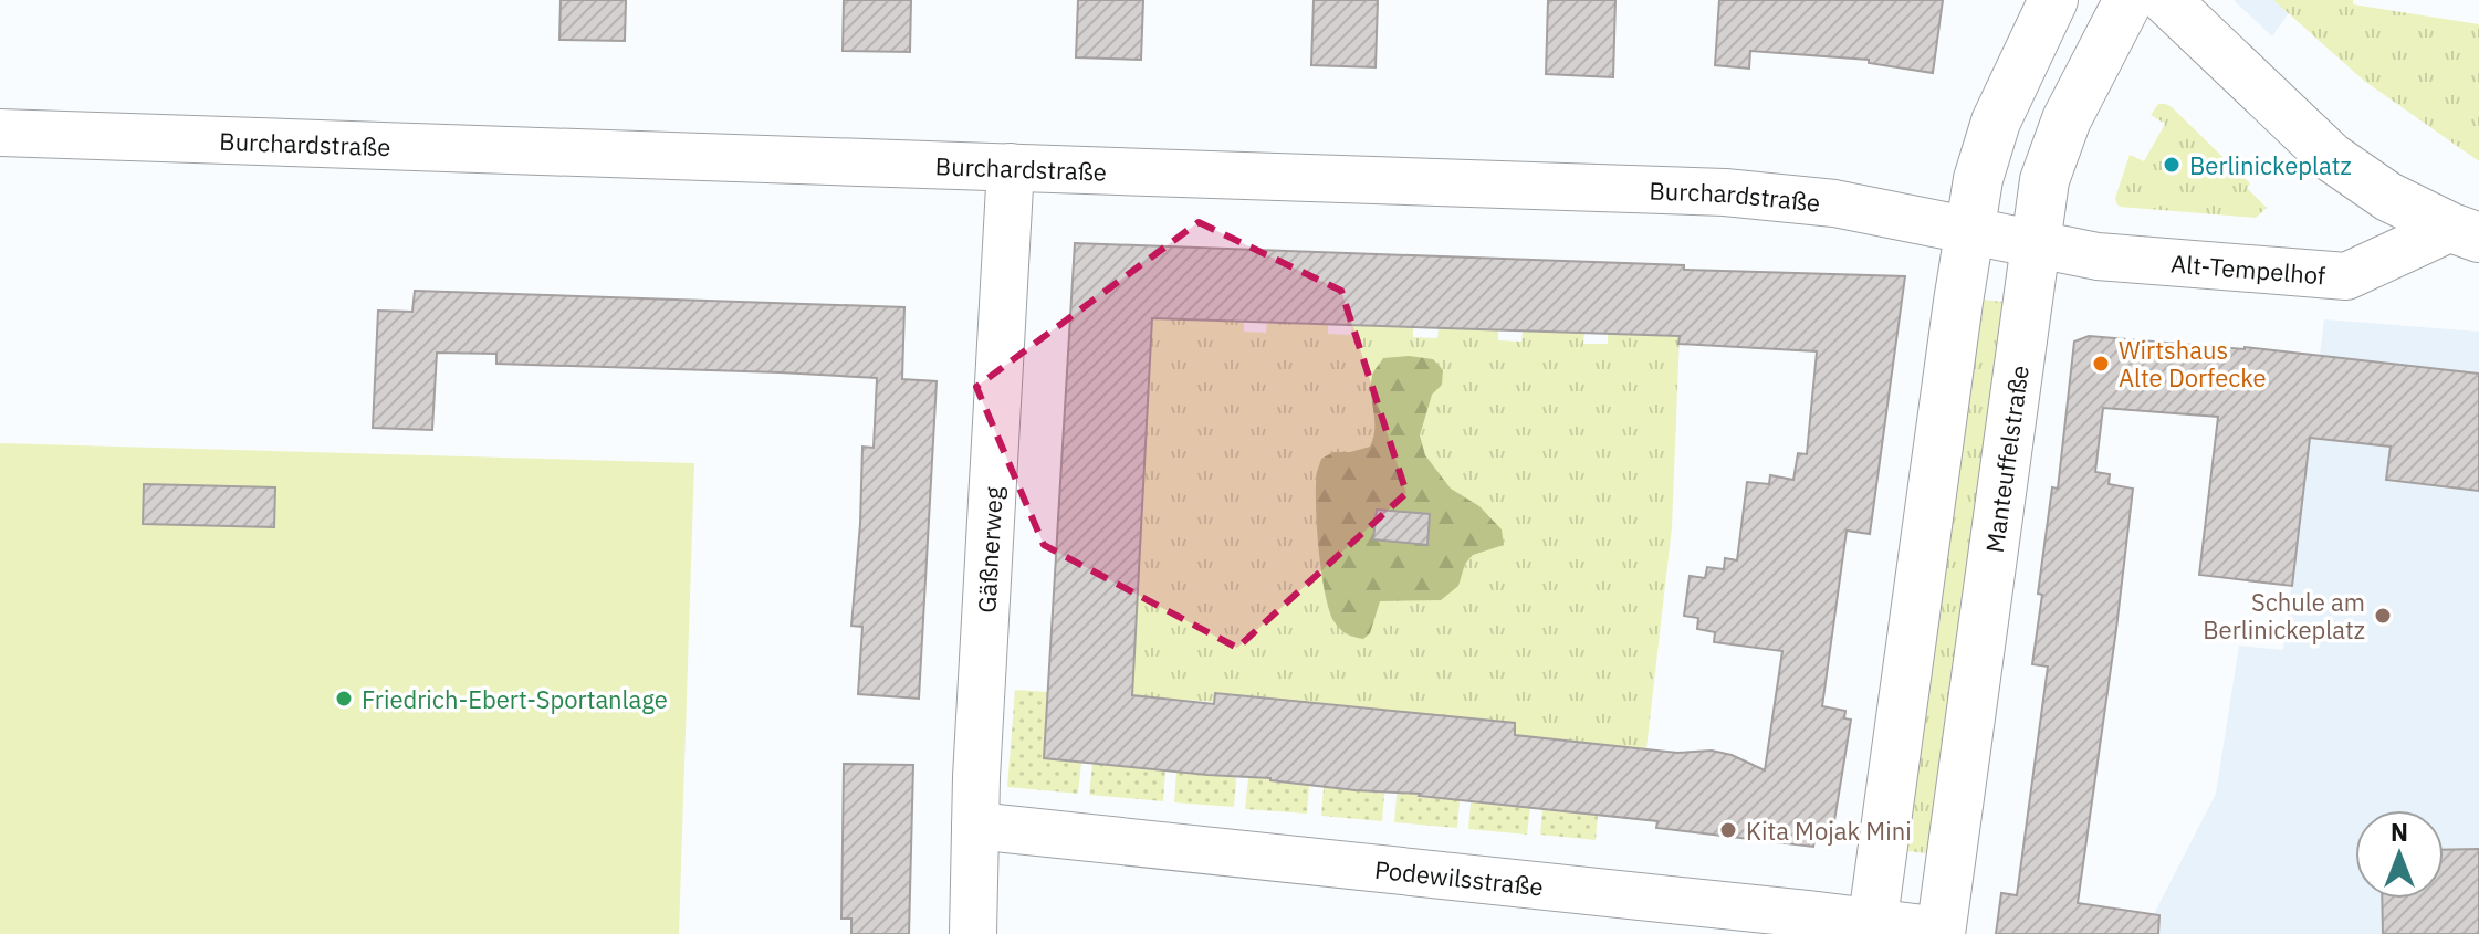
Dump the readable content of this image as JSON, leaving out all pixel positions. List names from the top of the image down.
{
  "streets": {
    "main road": ["Alt-Tempelhof", "Manteuffelstraße"],
    "street": ["Burchardstraße", "Gäßnerweg", "Podewilsstraße"]
  },
  "crossings": [
    ["Burchardstraße", "Alt-Tempelhof"],
    ["Burchardstraße", "Manteuffelstraße"],
    ["Burchardstraße", "Gäßnerweg"],
    ["Alt-Tempelhof", "Manteuffelstraße"],
    ["Manteuffelstraße", "Podewilsstraße"],
    ["Gäßnerweg", "Podewilsstraße"]
  ],
  "places": [
    "Berlinickeplatz",
    "Wirtshaus Alte Dorfecke",
    "Schule am Berlinickeplatz",
    "Friedrich-Ebert-Sportanlage",
    "Kita Mojak Mini"
  ],
  "north": "top"
}
